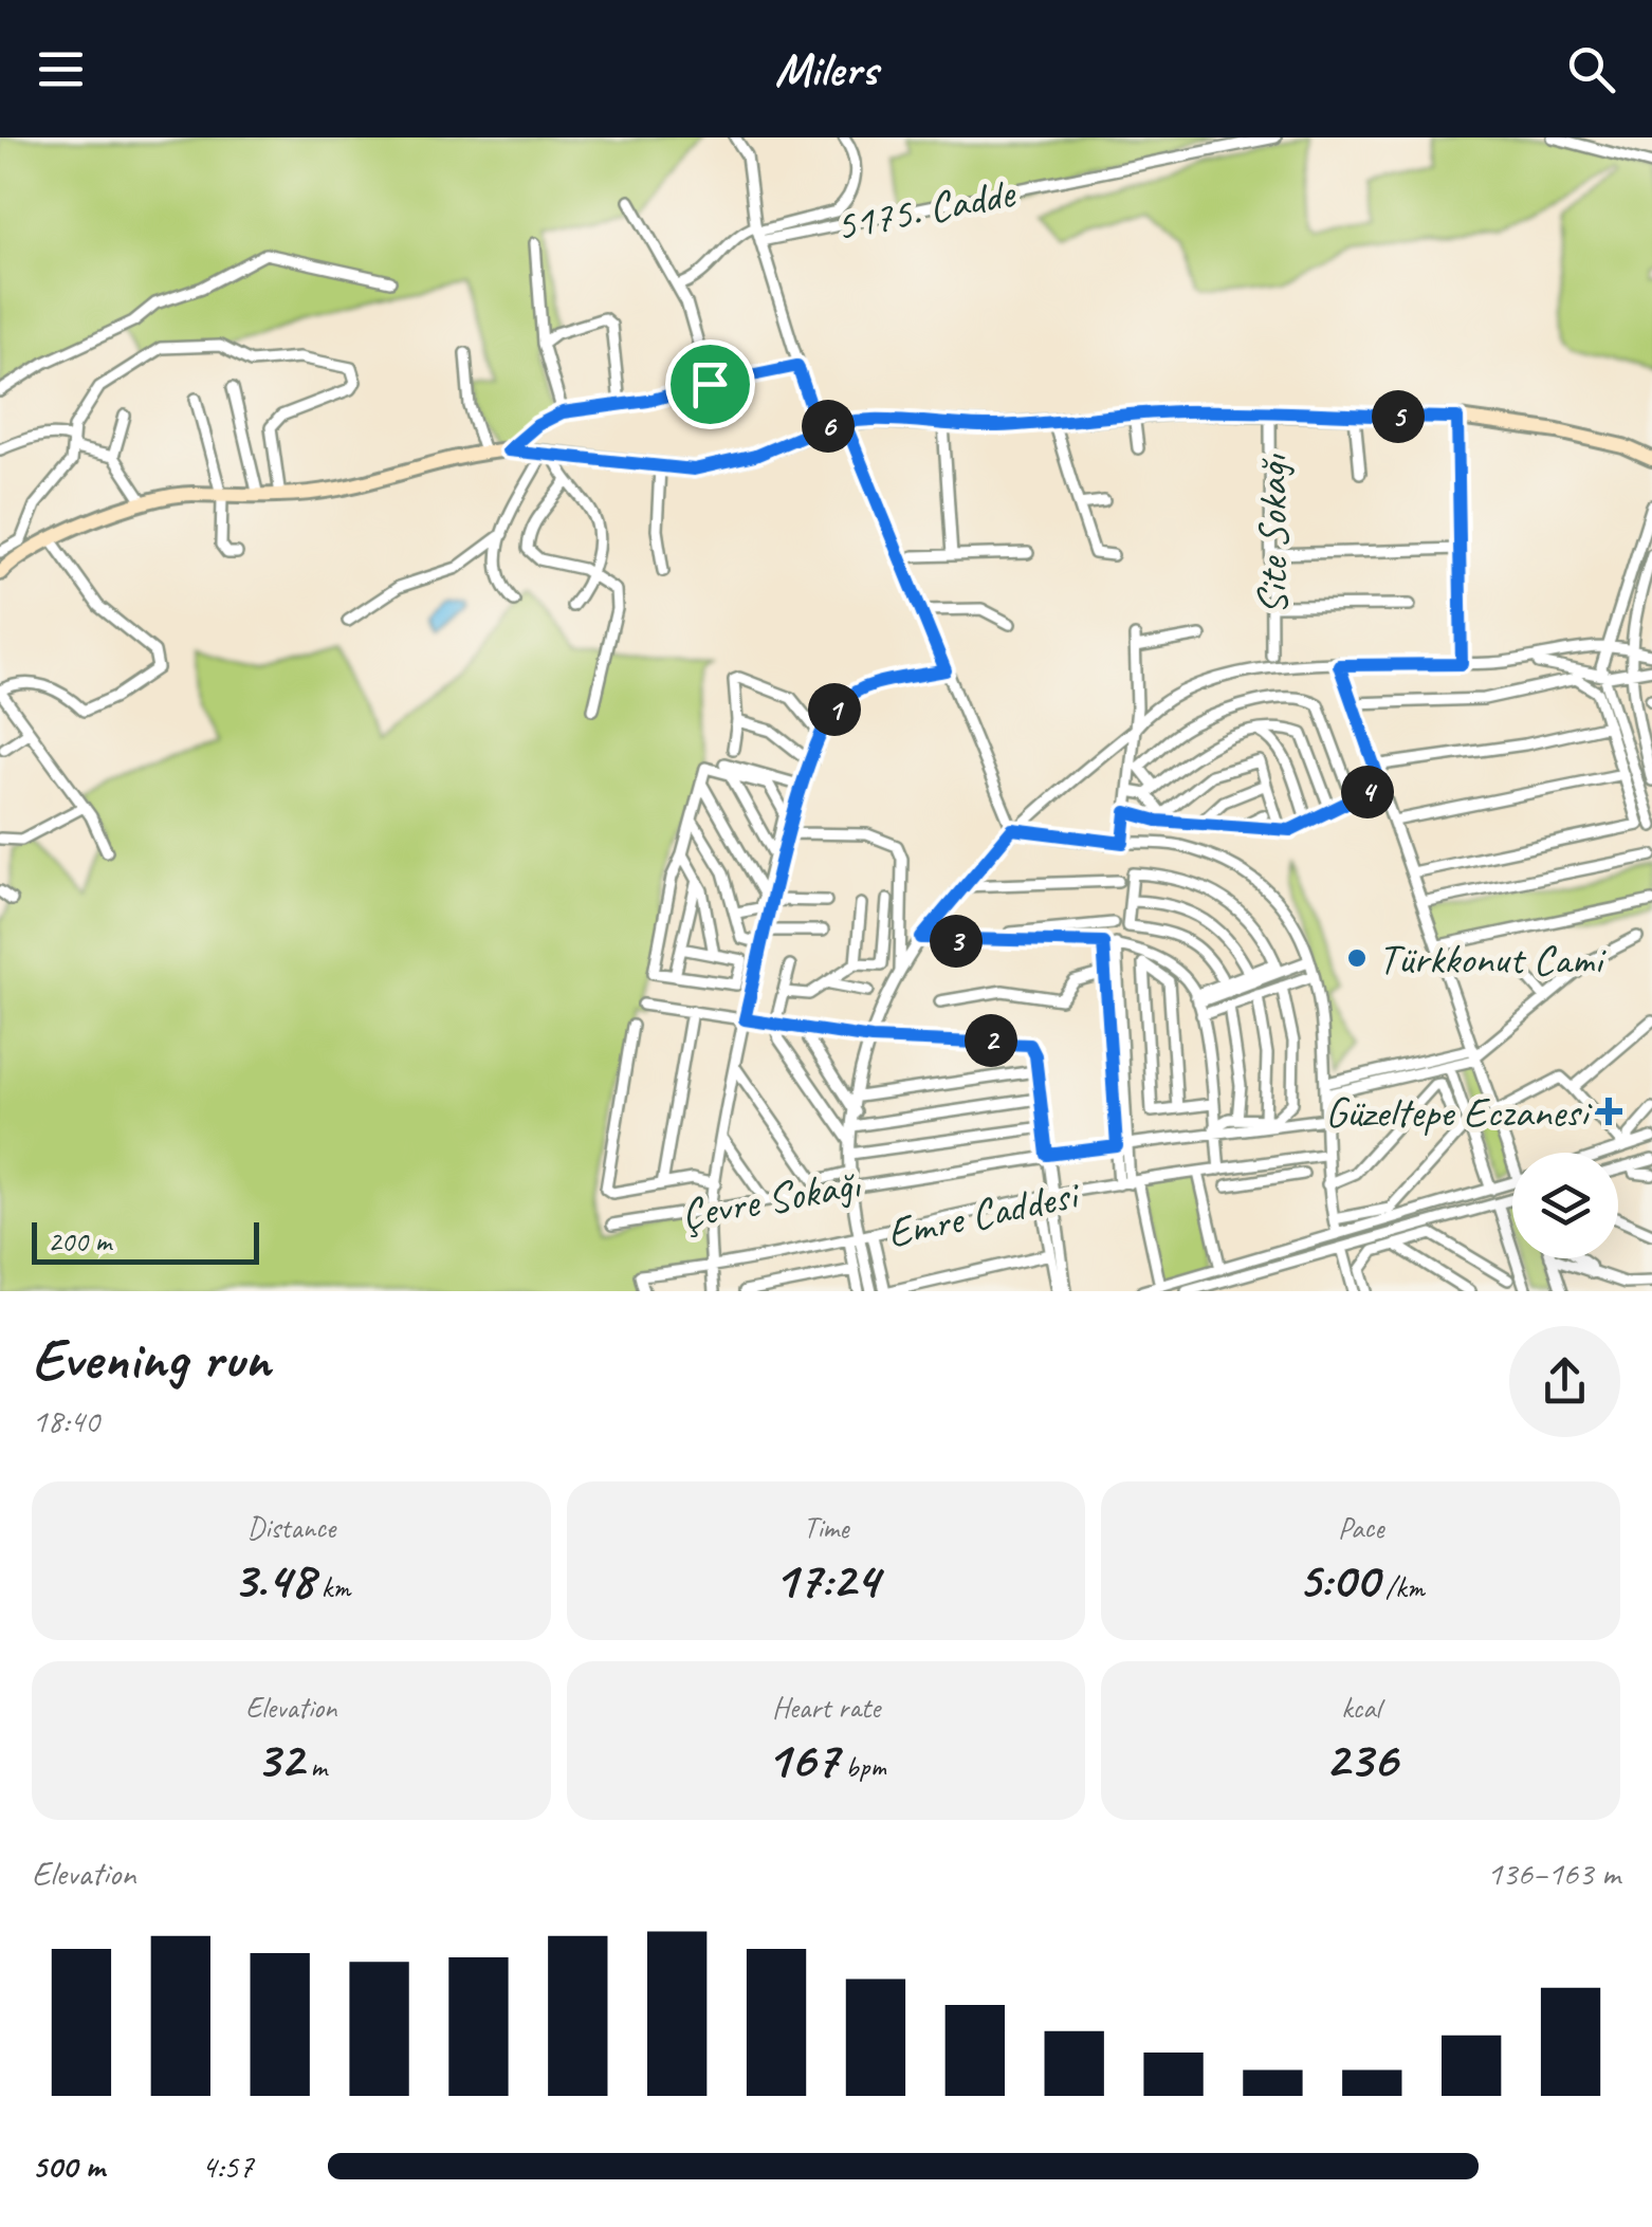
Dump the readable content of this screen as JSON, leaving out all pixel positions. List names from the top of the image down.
{
  "streets": {
    "street": [
      "5175. Cadde",
      "Site Sokağı",
      "Çevre Sokağı",
      "Emre Caddesi"
    ]
  },
  "places": {
    "other": ["Türkkonut Cami"],
    "health": ["Güzeltepe Eczanesi"]
  },
  "scale_bar": "200 m",
  "page": {
    "header": "Milers",
    "pins": [
      "5",
      "6",
      "1",
      "4",
      "3",
      "2"
    ],
    "scale": "200 m",
    "heading": ["Evening run", "18:40"],
    "stats": [
      ["Distance", "3.48 km"],
      ["Time", "17:24"],
      ["Pace", "5:00 /km"],
      ["Elevation", "32 m"],
      ["Heart rate", "167 bpm"],
      ["kcal", "236"]
    ],
    "chart": ["Elevation", "136–163 m"],
    "list": [
      {
        "name": "500 m",
        "note": "4:57"
      }
    ]
  }
}
